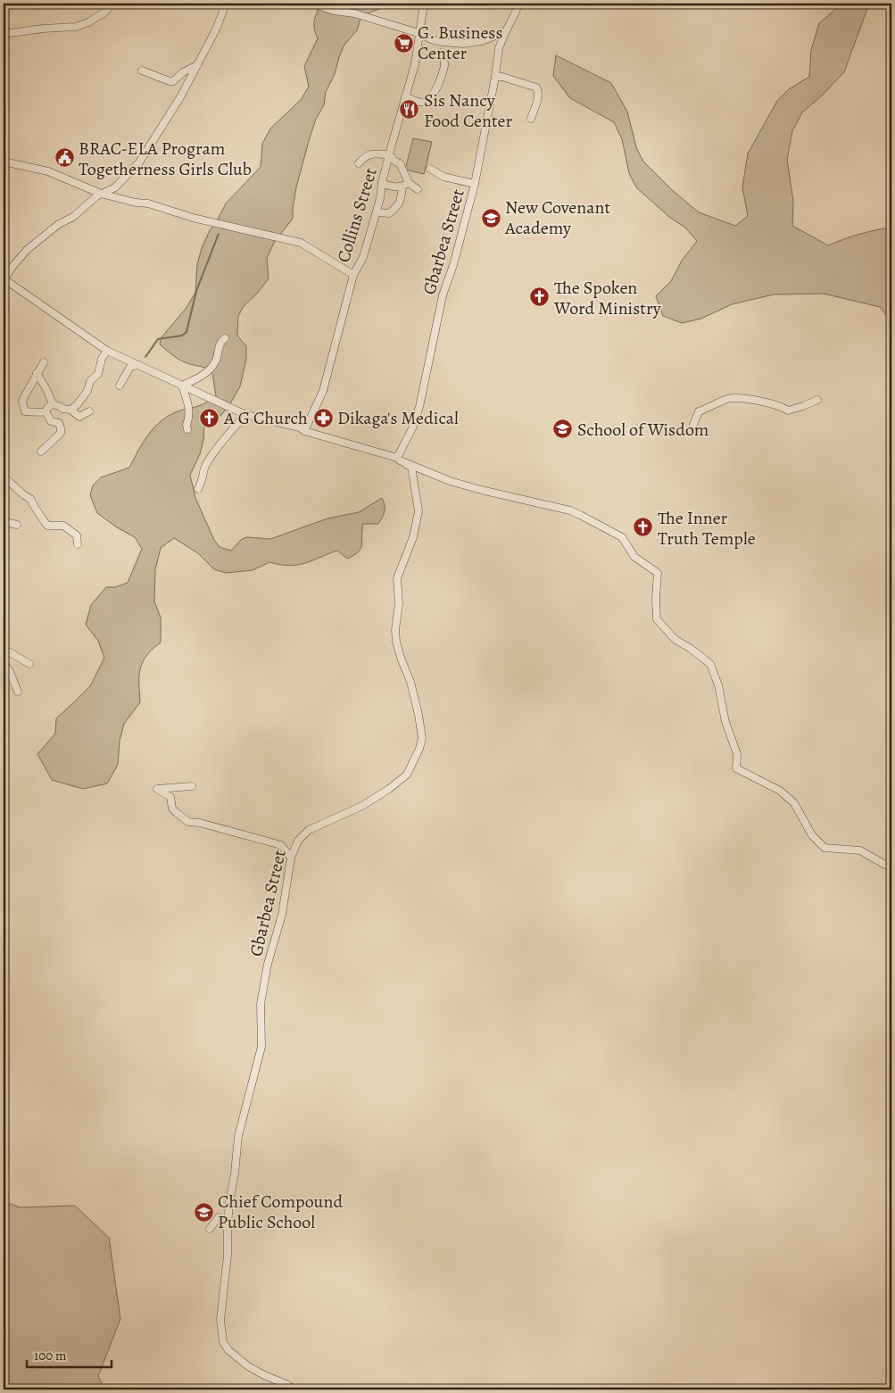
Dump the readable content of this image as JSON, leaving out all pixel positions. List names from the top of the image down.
{
  "streets": {
    "street": ["Collins Street", "Gbarbea Street"]
  },
  "places": {
    "supermarket": ["G. Business Center"],
    "restaurant": ["Sis Nancy Food Center"],
    "public building": ["BRAC-ELA Program Togetherness Girls Club"],
    "school or university": ["New Covenant Academy", "School of Wisdom", "Chief Compound Public School"],
    "church": ["The Spoken Word Ministry", "A G Church", "The Inner Truth Temple"],
    "pharmacy": ["Dikaga's Medical"]
  },
  "scale_bar": "100 m"
}
